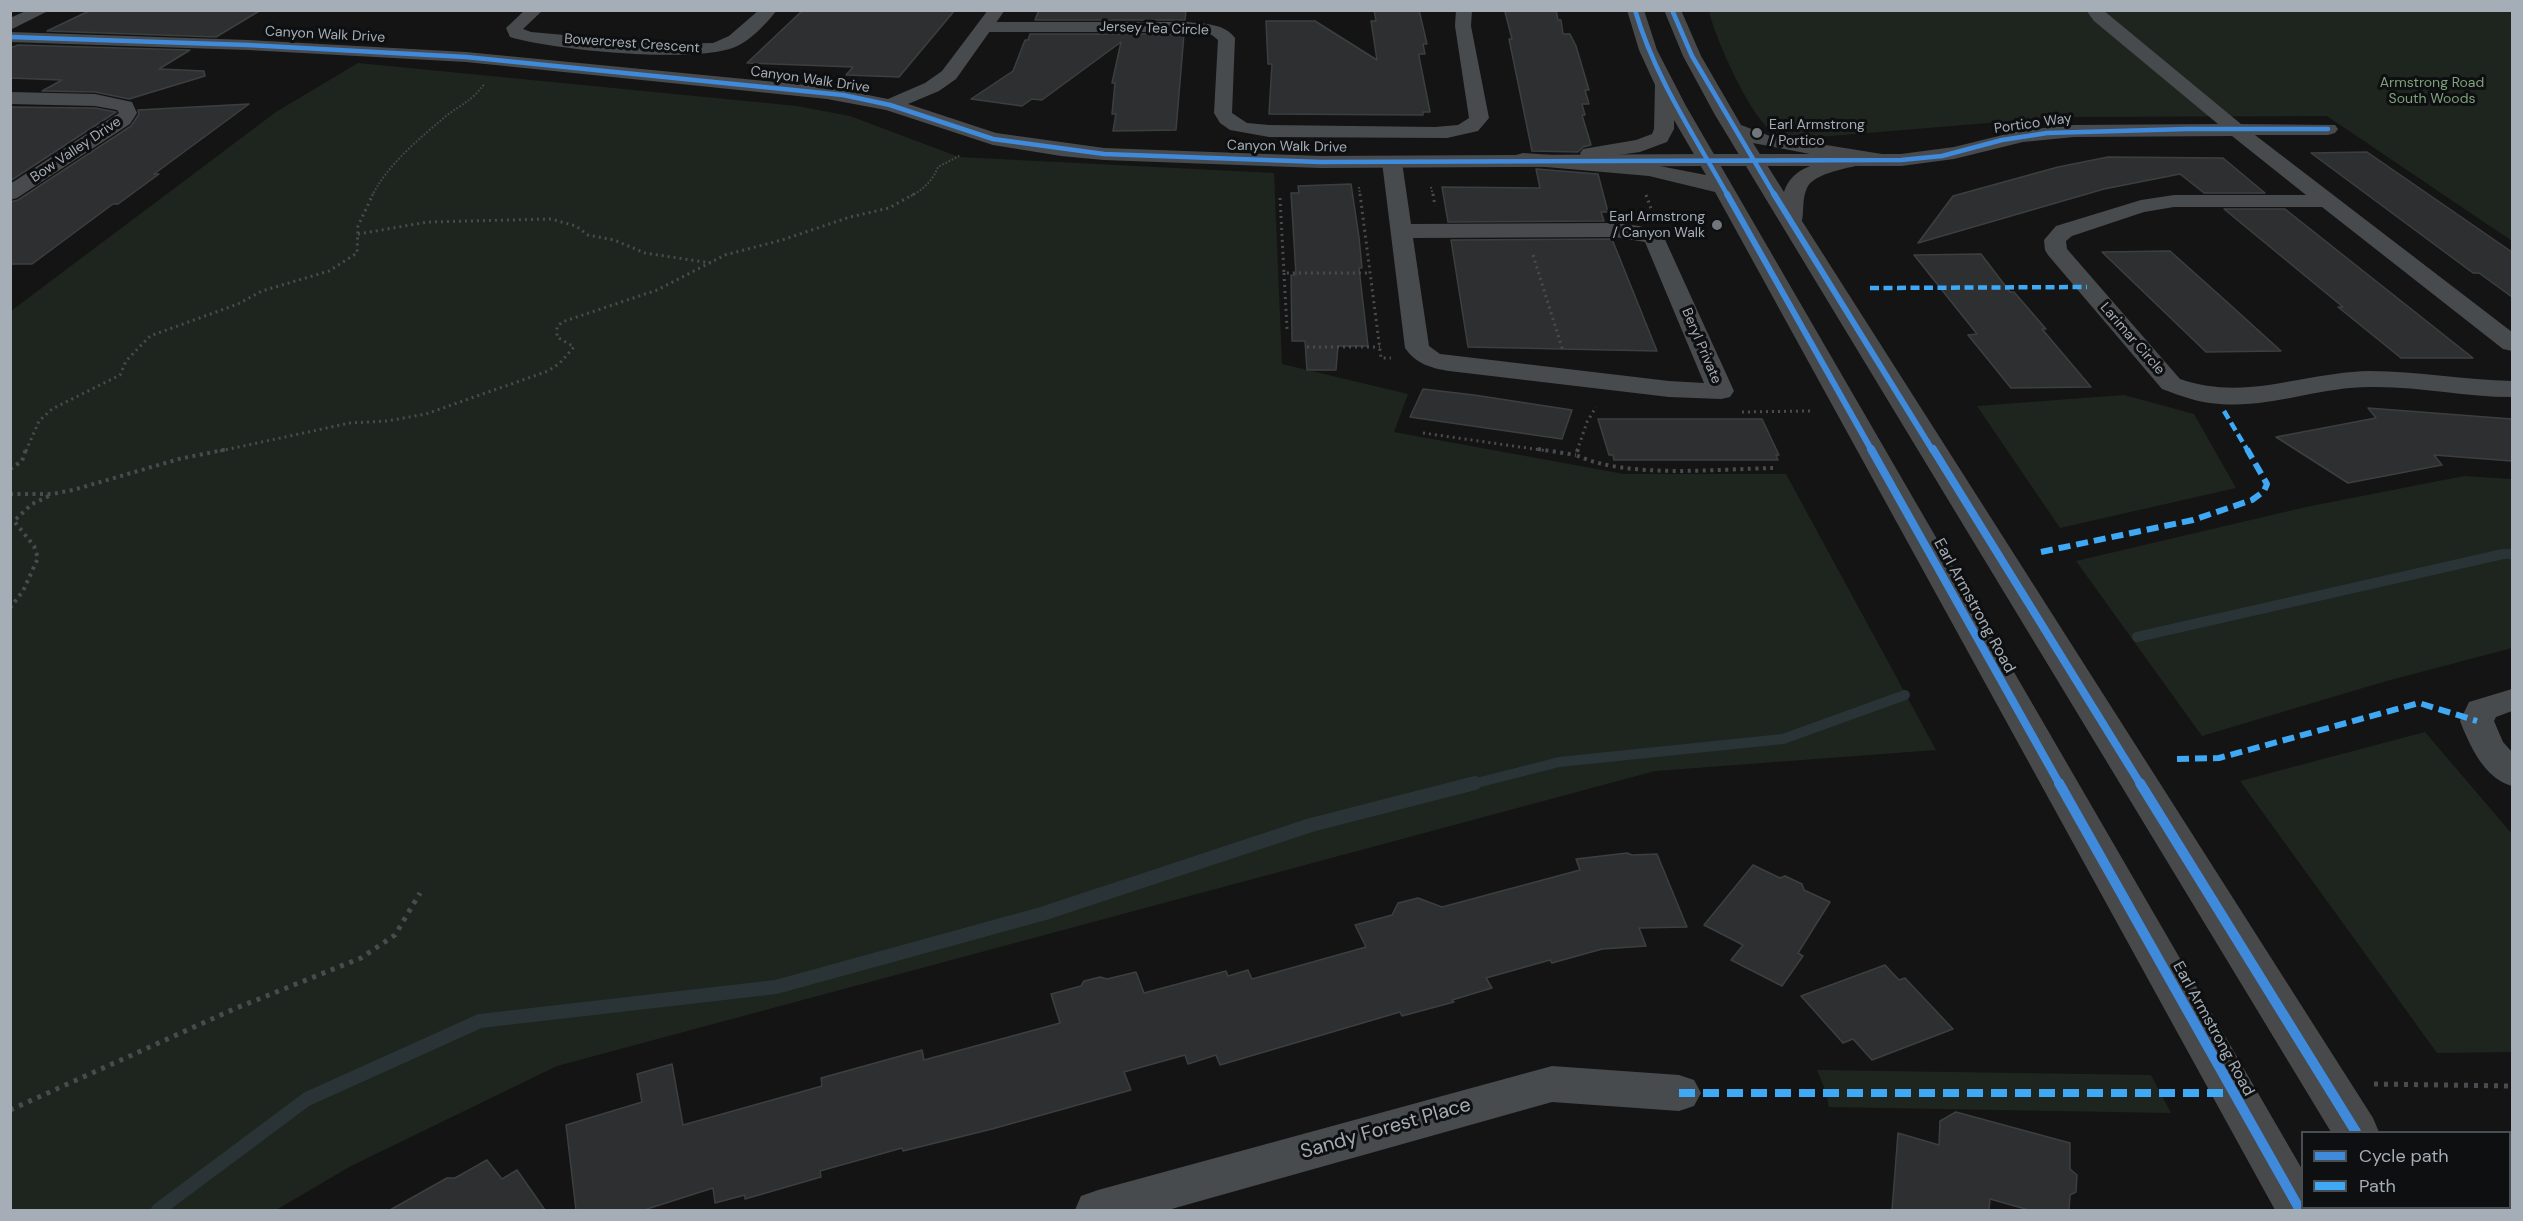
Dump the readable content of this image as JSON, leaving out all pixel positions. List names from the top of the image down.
{
  "streets": {
    "main road": ["Earl Armstrong Road"],
    "street": [
      "Jersey Tea Circle",
      "Canyon Walk Drive",
      "Bowercrest Crescent",
      "Portico Way",
      "Bow Valley Drive",
      "Larimar Circle",
      "Beryl Private",
      "Sandy Forest Place"
    ]
  },
  "crossings": [
    ["Canyon Walk Drive", "Portico Way"],
    ["Canyon Walk Drive", "Beryl Private"],
    ["Canyon Walk Drive", "Earl Armstrong Road"],
    ["Portico Way", "Earl Armstrong Road"]
  ],
  "parks": ["Armstrong Road South Woods"],
  "places": ["Earl Armstrong / Portico", "Earl Armstrong / Canyon Walk"],
  "legend": ["Cycle path", "Path"]
}
